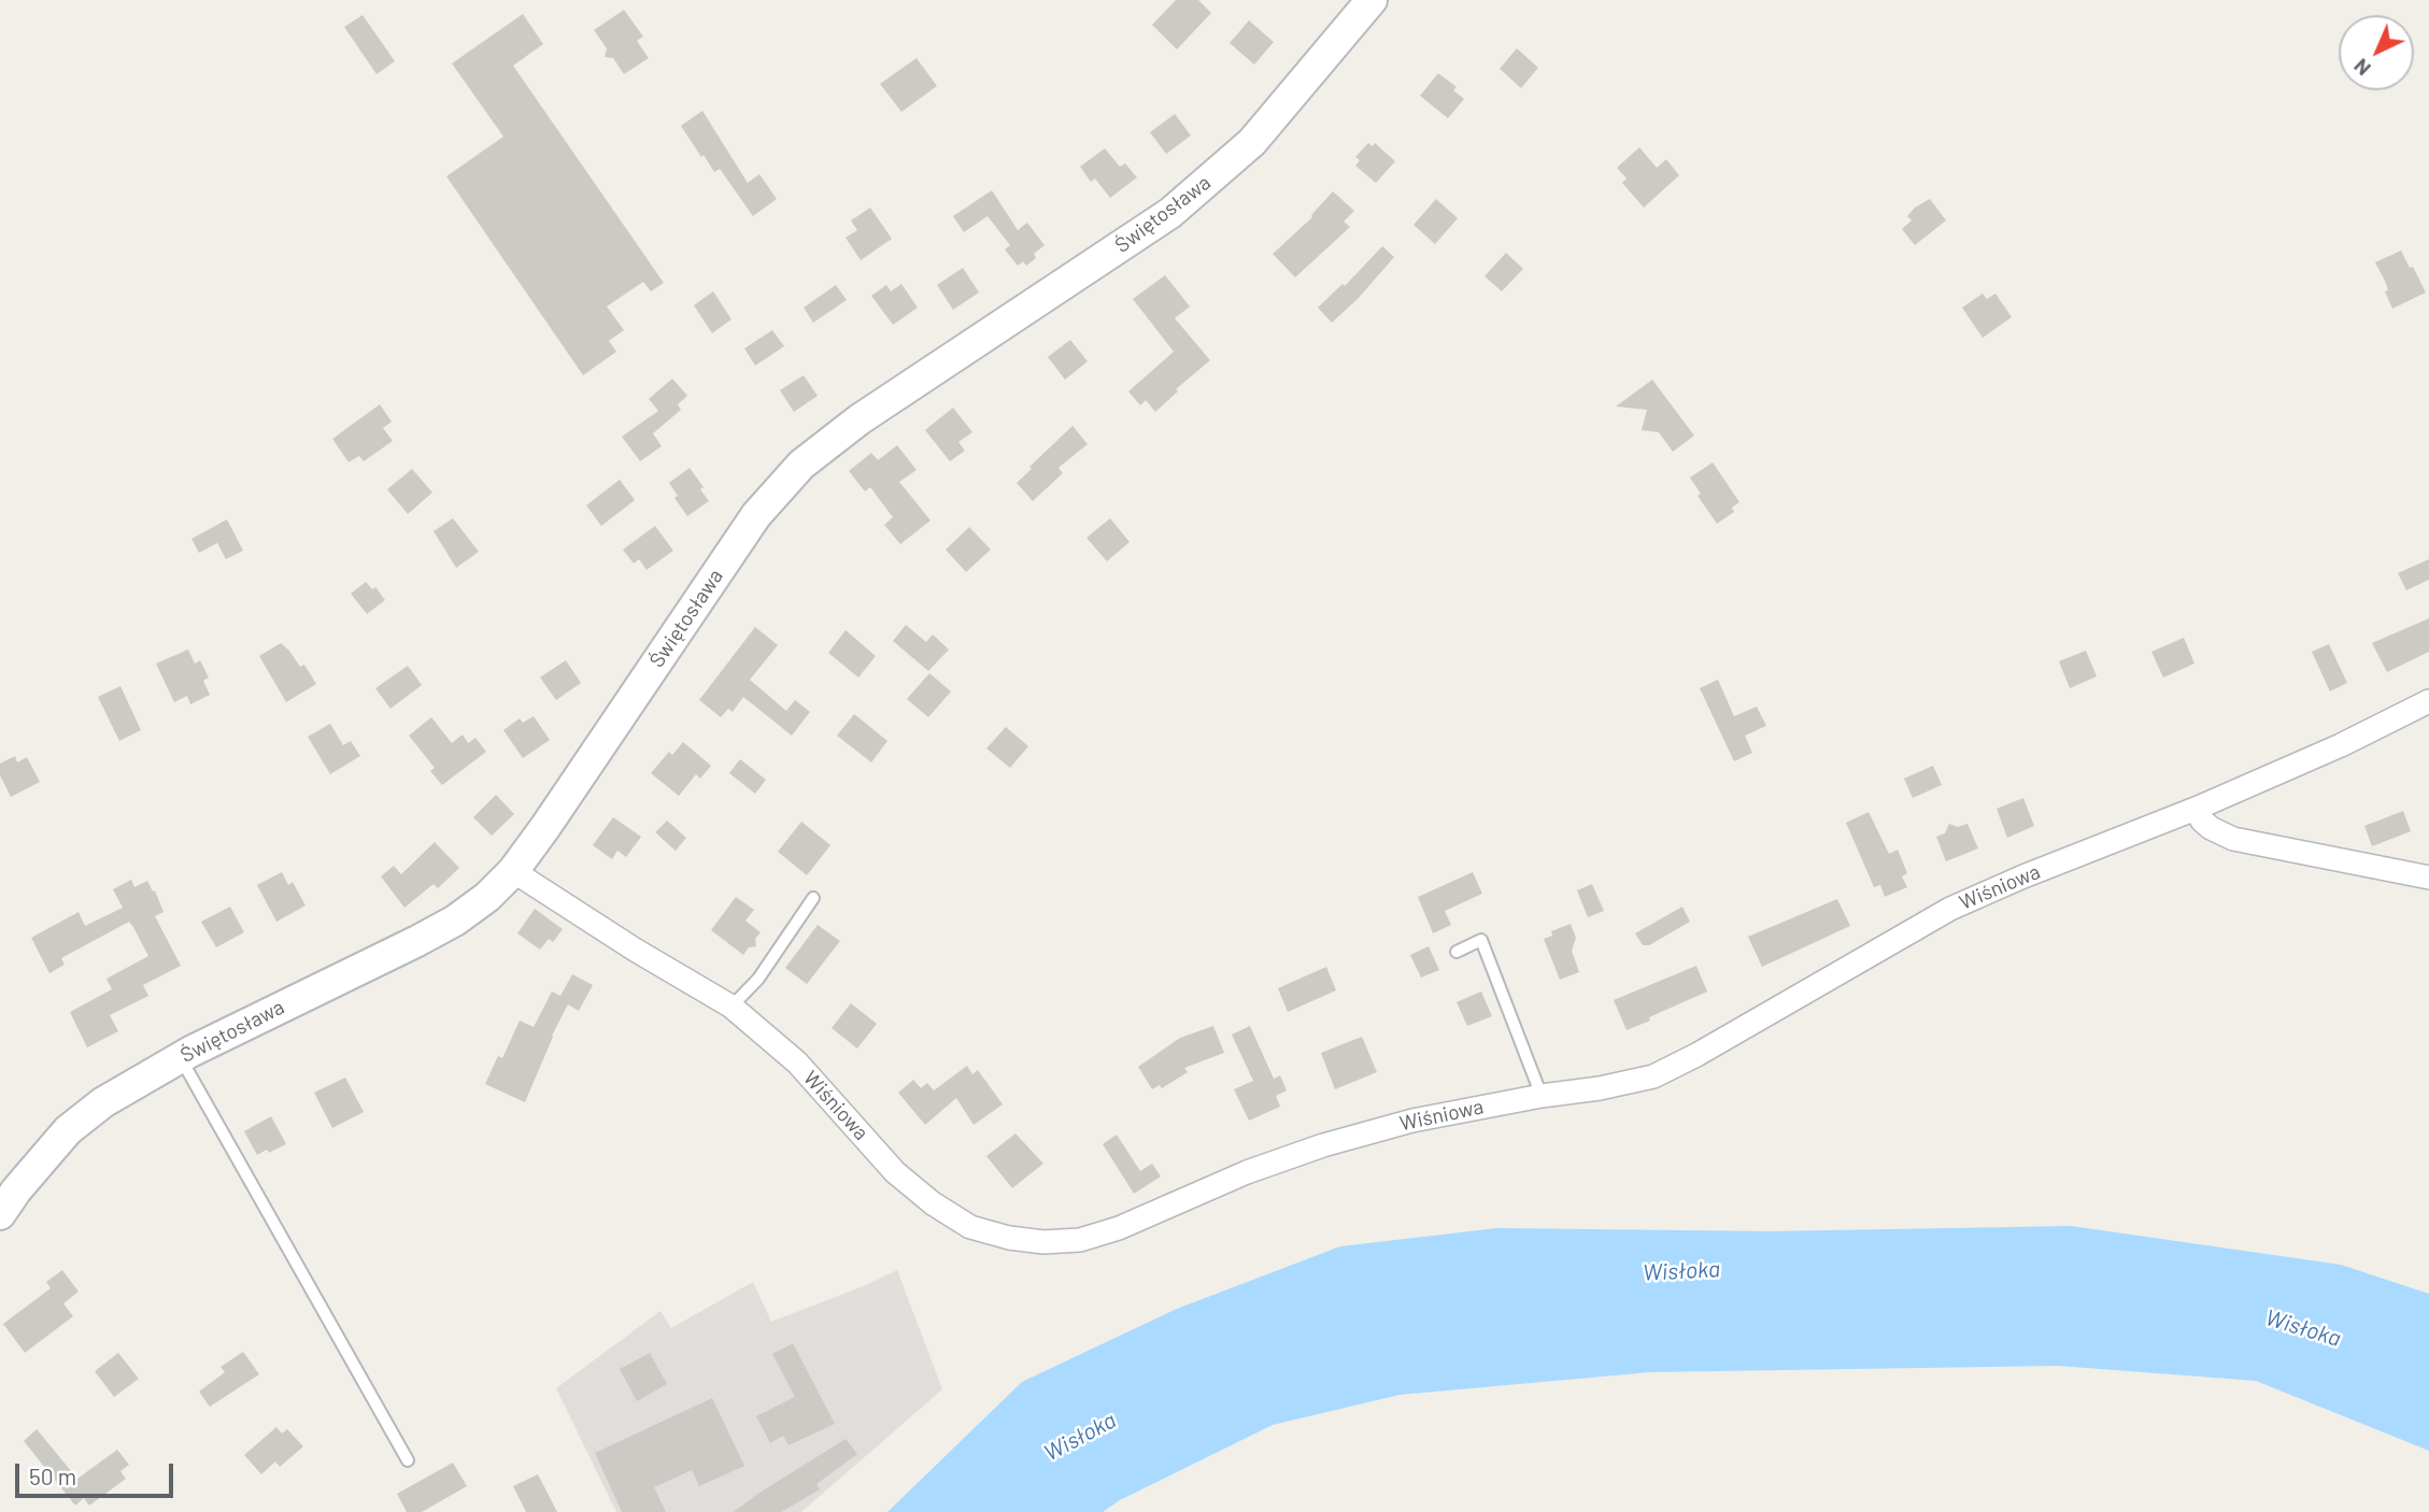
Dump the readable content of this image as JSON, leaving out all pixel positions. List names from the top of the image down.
{
  "streets": {
    "street": ["Świętosława", "Wiśniowa"]
  },
  "crossings": [
    ["Świętosława", "Wiśniowa"]
  ],
  "water": ["Wisłoka"],
  "scale_bar": "50 m",
  "north": "bottom left"
}
